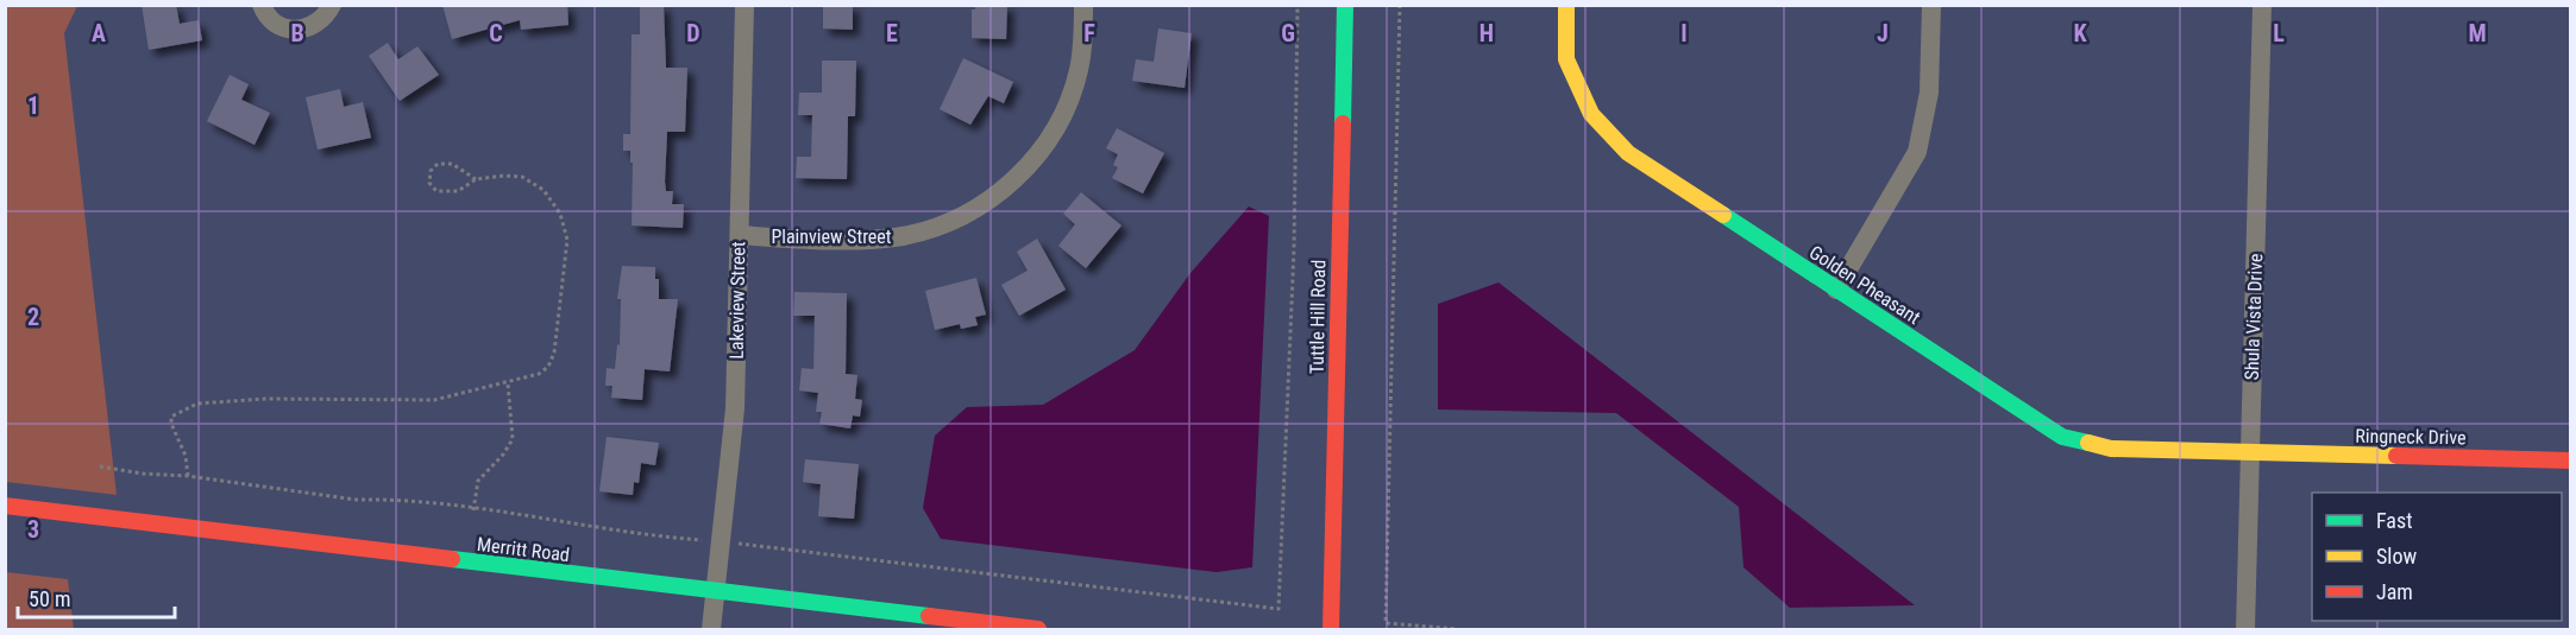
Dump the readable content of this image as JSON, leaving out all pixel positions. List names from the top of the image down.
{
  "streets": {
    "street": [
      "Plainview Street",
      "Golden Pheasant",
      "Lakeview Street",
      "Tuttle Hill Road",
      "Shula Vista Drive",
      "Ringneck Drive",
      "Merritt Road"
    ]
  },
  "crossings": [
    ["Plainview Street", "Lakeview Street"],
    ["Golden Pheasant", "Shula Vista Drive"],
    ["Golden Pheasant", "Ringneck Drive"],
    ["Lakeview Street", "Merritt Road"],
    ["Shula Vista Drive", "Ringneck Drive"]
  ],
  "legend": ["Fast", "Slow", "Jam"],
  "scale_bar": "50 m",
  "grid": {
    "columns": [
      "A",
      "B",
      "C",
      "D",
      "E",
      "F",
      "G",
      "H",
      "I",
      "J",
      "K",
      "L",
      "M"
    ],
    "rows": ["1", "2", "3"]
  }
}
